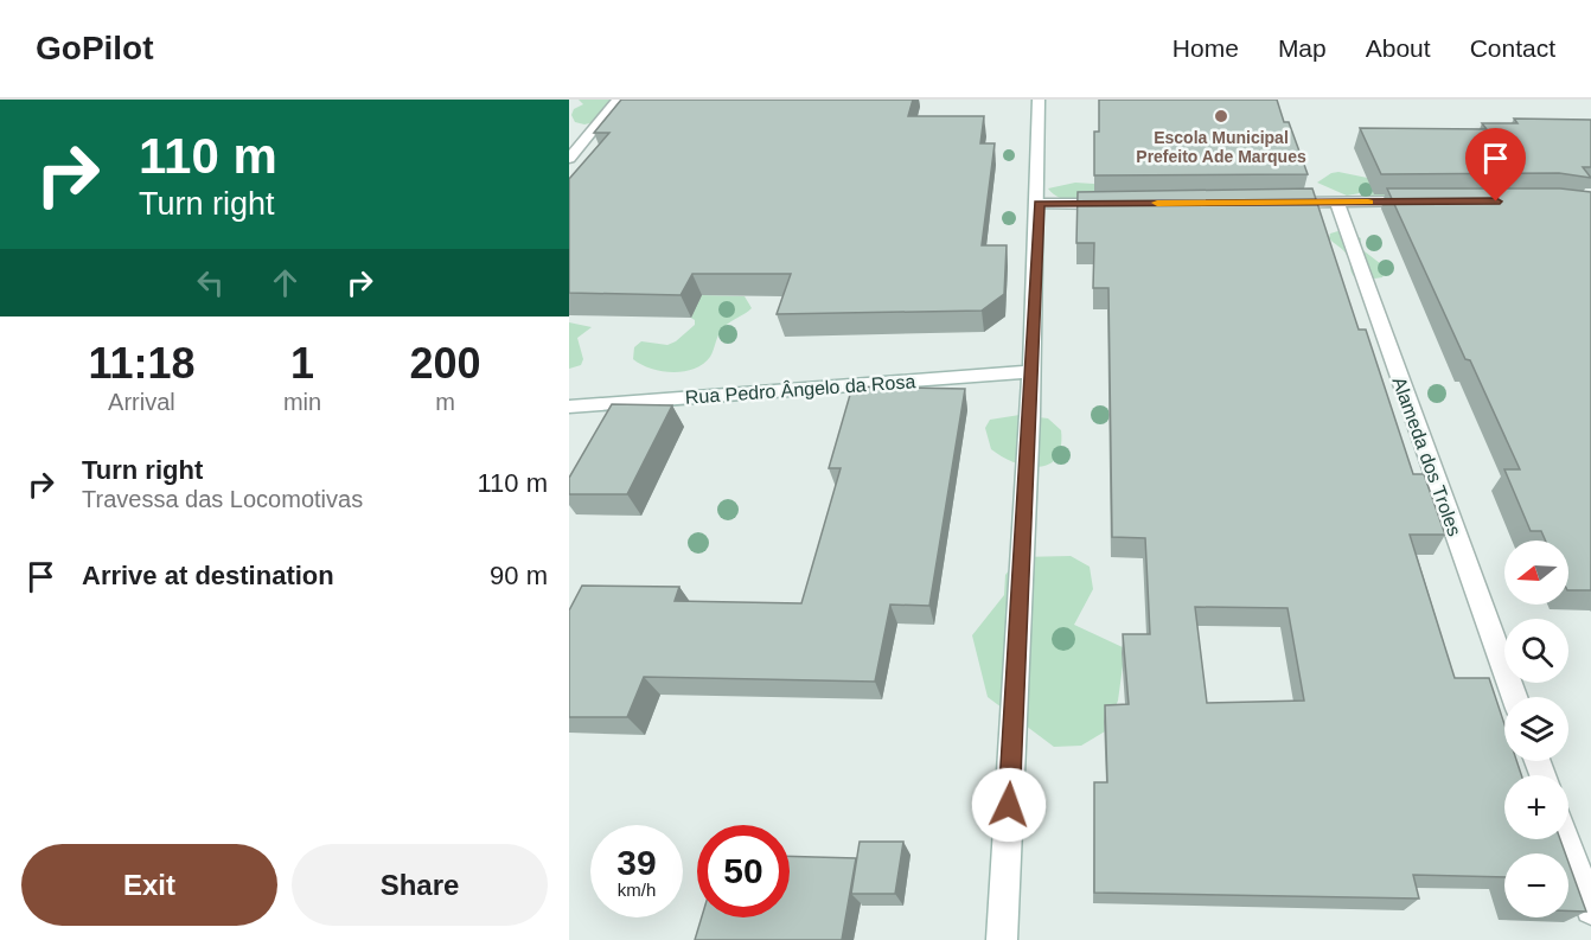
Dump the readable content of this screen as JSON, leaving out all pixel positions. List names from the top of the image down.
{
  "streets": {
    "main road": ["Rua Pedro Ângelo da Rosa", "Alameda dos Troles"]
  },
  "places": ["Escola Municipal Prefeito Ade Marques"],
  "north": "left",
  "page": {
    "header": "GoPilot",
    "nav": [
      "Home",
      "Map",
      "About",
      "Contact"
    ],
    "turn": ["110 m", "Turn right"],
    "eta": [
      "11:18",
      "Arrival",
      "1",
      "min",
      "200",
      "m"
    ],
    "list": [
      {
        "name": "Turn right",
        "note": "Travessa das Locomotivas",
        "value": "110 m"
      },
      {
        "name": "Arrive at destination",
        "value": "90 m"
      }
    ],
    "map_buttons": ["+", "−"],
    "speed": "39 km/h",
    "limit": "50",
    "buttons": ["Exit", "Share"]
  }
}
